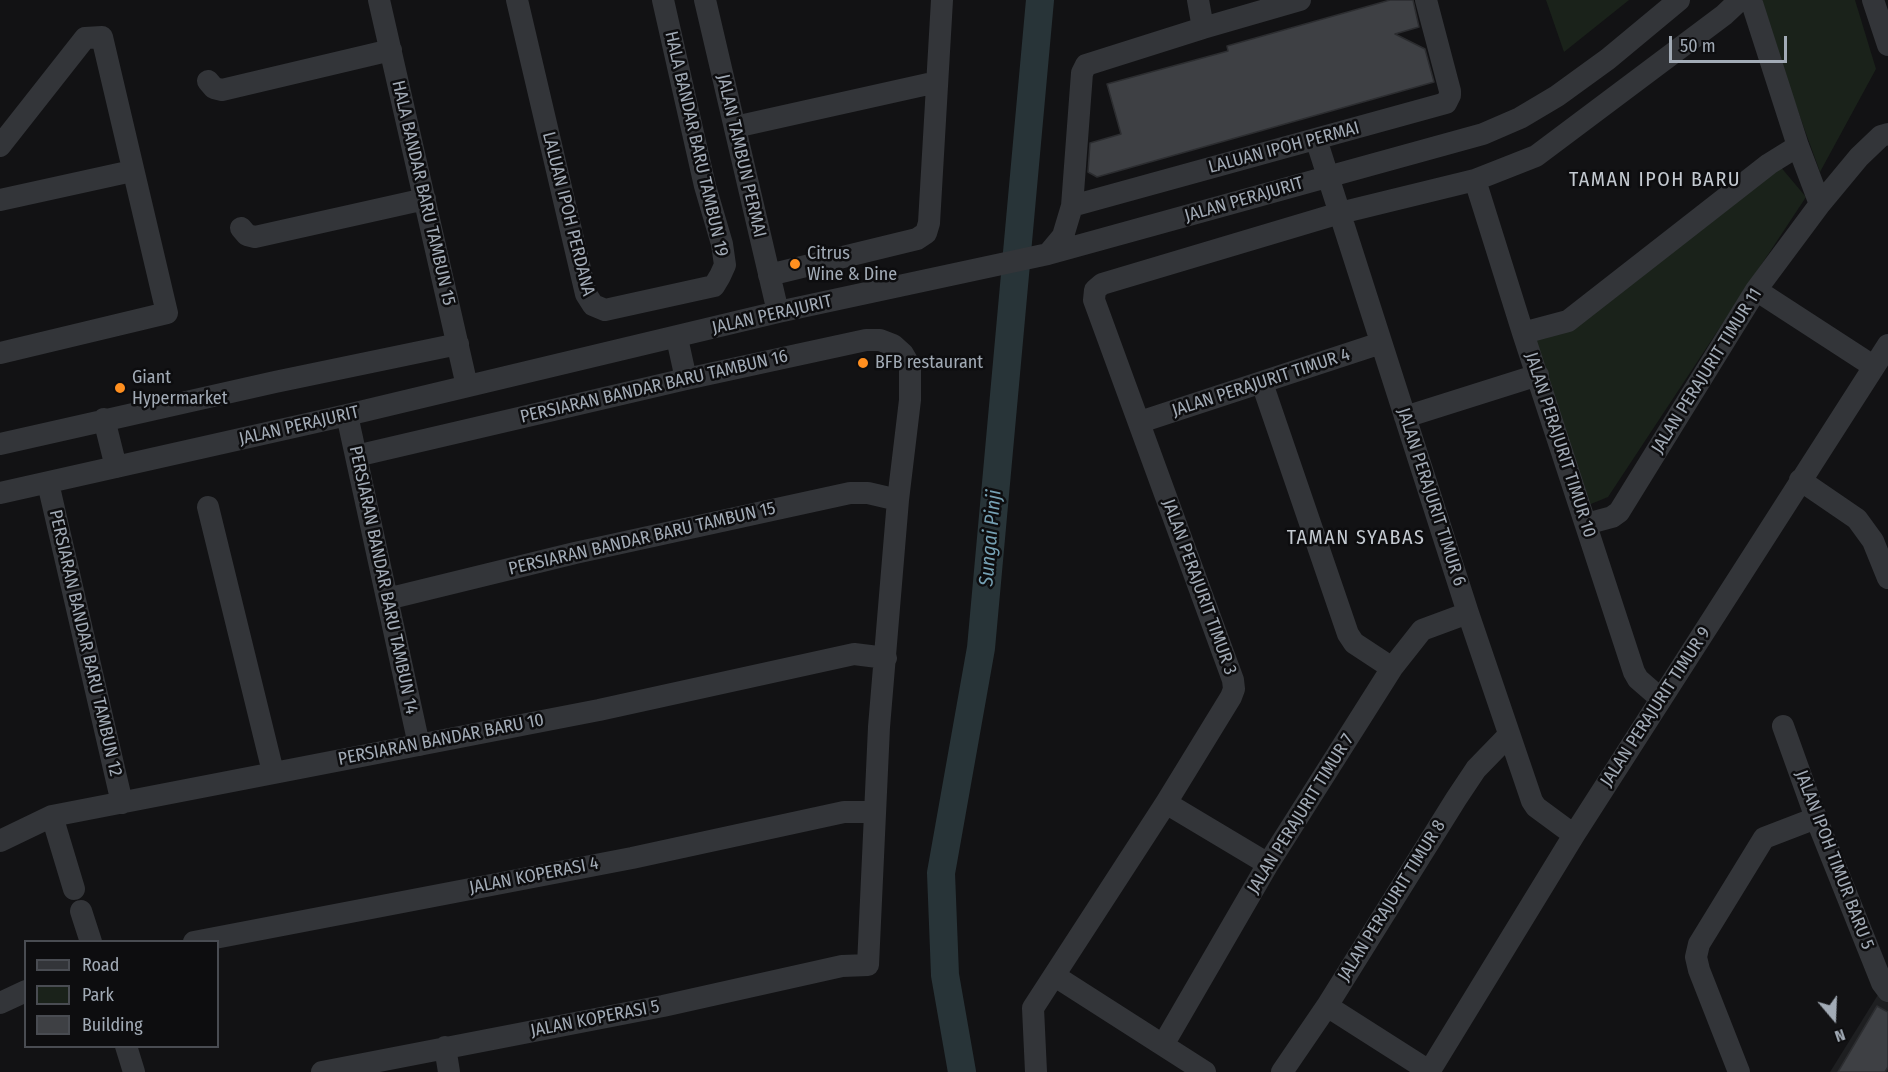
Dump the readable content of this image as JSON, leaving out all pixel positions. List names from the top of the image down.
{
  "streets": {
    "street": [
      "HALA BANDAR BARU TAMBUN 19",
      "LALUAN IPOH PERMAI",
      "JALAN TAMBUN PERMAI",
      "HALA BANDAR BARU TAMBUN 15",
      "JALAN PERAJURIT",
      "LALUAN IPOH PERDANA",
      "JALAN PERAJURIT TIMUR 11",
      "JALAN PERAJURIT TIMUR 4",
      "PERSIARAN BANDAR BARU TAMBUN 16",
      "JALAN PERAJURIT TIMUR 10",
      "JALAN PERAJURIT TIMUR 6",
      "PERSIARAN BANDAR BARU TAMBUN 15",
      "PERSIARAN BANDAR BARU TAMBUN 14",
      "JALAN PERAJURIT TIMUR 3",
      "PERSIARAN BANDAR BARU TAMBUN 12",
      "JALAN PERAJURIT TIMUR 9",
      "PERSIARAN BANDAR BARU 10",
      "JALAN PERAJURIT TIMUR 7",
      "JALAN IPOH TIMUR BARU 5",
      "JALAN KOPERASI 4",
      "JALAN PERAJURIT TIMUR 8",
      "JALAN KOPERASI 5"
    ]
  },
  "crossings": [
    ["HALA BANDAR BARU TAMBUN 19", "LALUAN IPOH PERDANA"],
    ["LALUAN IPOH PERMAI", "JALAN PERAJURIT TIMUR 6"],
    ["JALAN TAMBUN PERMAI", "JALAN PERAJURIT"],
    ["HALA BANDAR BARU TAMBUN 15", "JALAN PERAJURIT"],
    ["JALAN PERAJURIT", "JALAN PERAJURIT TIMUR 6"],
    ["JALAN PERAJURIT", "PERSIARAN BANDAR BARU TAMBUN 14"],
    ["JALAN PERAJURIT", "PERSIARAN BANDAR BARU TAMBUN 12"],
    ["JALAN PERAJURIT TIMUR 11", "JALAN PERAJURIT TIMUR 10"],
    ["JALAN PERAJURIT TIMUR 4", "JALAN PERAJURIT TIMUR 6"],
    ["JALAN PERAJURIT TIMUR 4", "JALAN PERAJURIT TIMUR 3"],
    ["PERSIARAN BANDAR BARU TAMBUN 16", "PERSIARAN BANDAR BARU TAMBUN 15"],
    ["PERSIARAN BANDAR BARU TAMBUN 16", "PERSIARAN BANDAR BARU TAMBUN 14"],
    ["PERSIARAN BANDAR BARU TAMBUN 16", "PERSIARAN BANDAR BARU 10"],
    ["PERSIARAN BANDAR BARU TAMBUN 16", "JALAN KOPERASI 4"],
    ["PERSIARAN BANDAR BARU TAMBUN 16", "JALAN KOPERASI 5"],
    ["JALAN PERAJURIT TIMUR 10", "JALAN PERAJURIT TIMUR 9"],
    ["JALAN PERAJURIT TIMUR 6", "JALAN PERAJURIT TIMUR 3"],
    ["JALAN PERAJURIT TIMUR 6", "JALAN PERAJURIT TIMUR 9"],
    ["JALAN PERAJURIT TIMUR 6", "JALAN PERAJURIT TIMUR 7"],
    ["JALAN PERAJURIT TIMUR 6", "JALAN PERAJURIT TIMUR 8"],
    ["PERSIARAN BANDAR BARU TAMBUN 15", "PERSIARAN BANDAR BARU TAMBUN 14"],
    ["PERSIARAN BANDAR BARU TAMBUN 14", "PERSIARAN BANDAR BARU 10"],
    ["PERSIARAN BANDAR BARU TAMBUN 12", "PERSIARAN BANDAR BARU 10"]
  ],
  "districts": ["TAMAN IPOH BARU", "TAMAN SYABAS"],
  "water": ["Sungai Pinji"],
  "places": ["Citrus Wine & Dine", "BFB restaurant", "Giant Hypermarket"],
  "legend": ["Road", "Park", "Building"],
  "scale_bar": "50 m",
  "north": "bottom"
}
